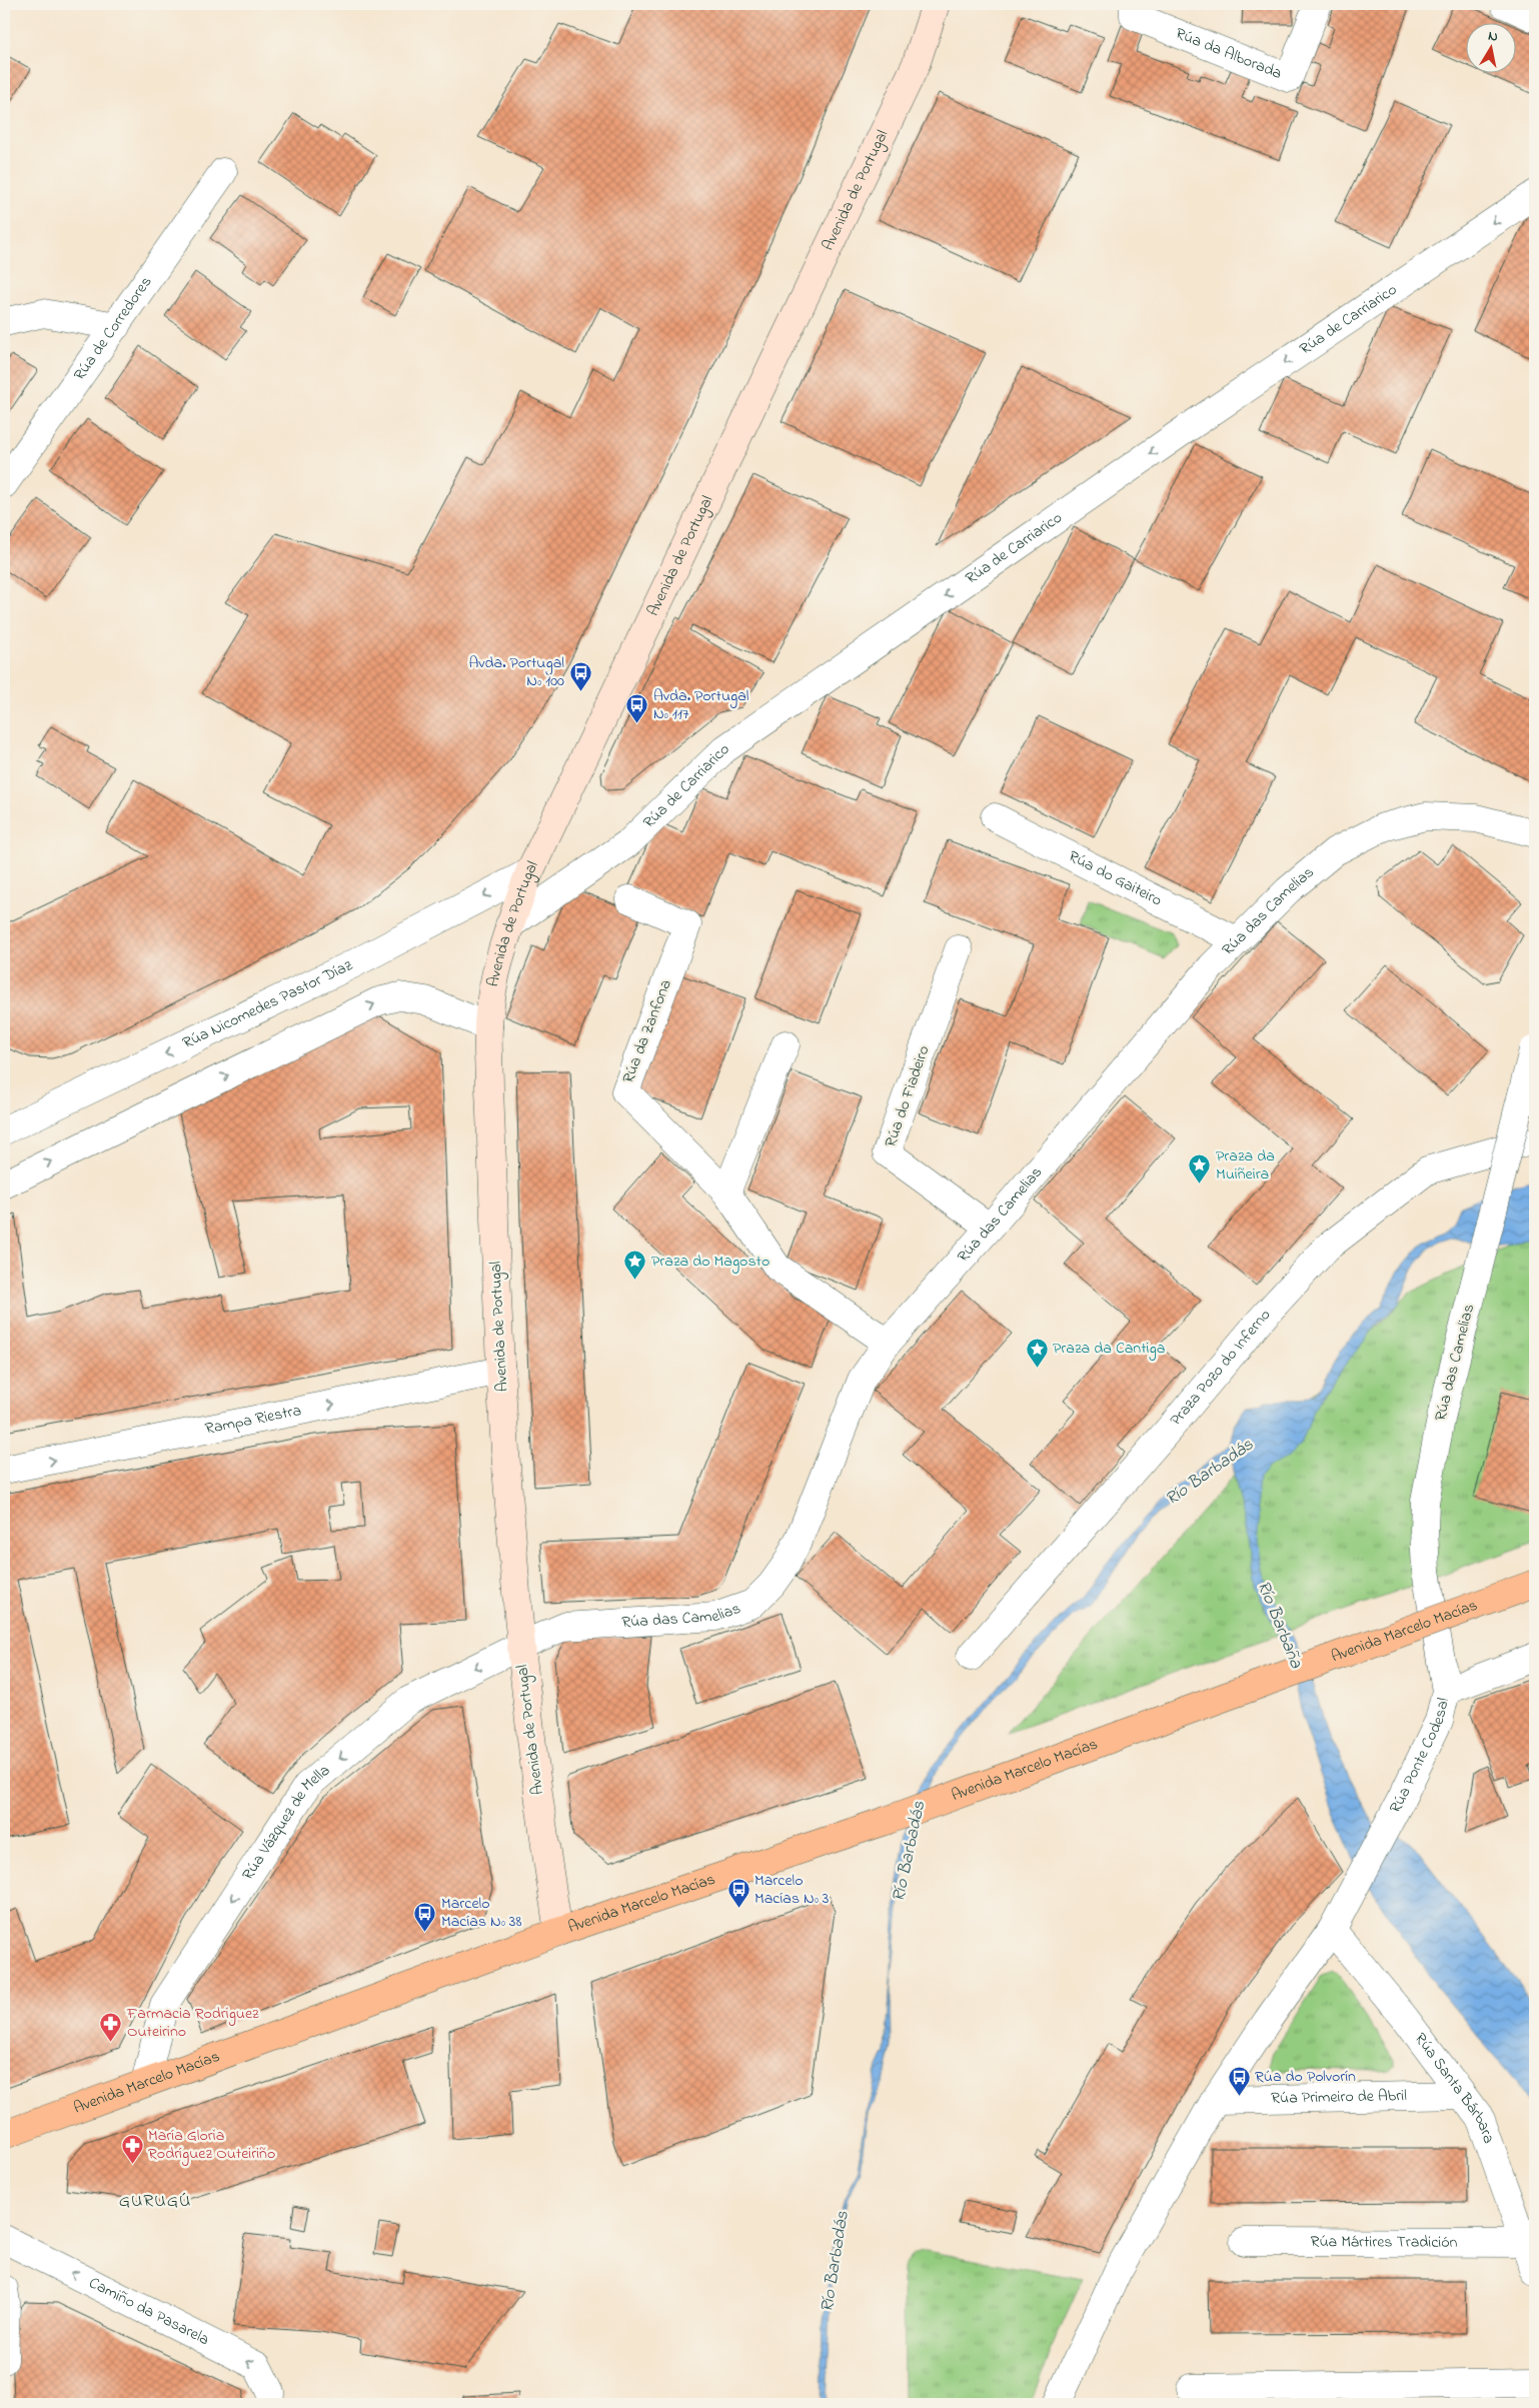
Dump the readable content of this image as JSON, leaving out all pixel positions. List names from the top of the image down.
{
  "streets": {
    "main road": ["Avenida Marcelo Macías"],
    "street": [
      "Rúa da Alborada",
      "Avenida de Portugal",
      "Rúa de Carriarico",
      "Rúa de Corredores",
      "Rúa do Gaiteiro",
      "Rúa das Camelias",
      "Rúa Nicomedes Pastor Díaz",
      "Rúa da Zanfona",
      "Rúa do Fiadeiro",
      "Praza Pozo do Inferno",
      "Rampa Riestra",
      "Rúa Ponte Codesal",
      "Rúa Vázquez de Mella",
      "Rúa Santa Bárbara",
      "Rúa Primeiro de Abril",
      "Rúa Mártires Tradición",
      "Camiño da Pasarela"
    ]
  },
  "crossings": [
    ["Avenida de Portugal", "Rúa de Carriarico"],
    ["Avenida de Portugal", "Rúa das Camelias"],
    ["Avenida de Portugal", "Rúa Nicomedes Pastor Díaz"],
    ["Avenida de Portugal", "Rampa Riestra"],
    ["Avenida de Portugal", "Avenida Marcelo Macías"],
    ["Avenida de Portugal", "Rúa Vázquez de Mella"],
    ["Rúa do Gaiteiro", "Rúa das Camelias"],
    ["Rúa das Camelias", "Rúa da Zanfona"],
    ["Rúa das Camelias", "Rúa do Fiadeiro"],
    ["Rúa das Camelias", "Rúa Ponte Codesal"],
    ["Rúa das Camelias", "Rúa Vázquez de Mella"],
    ["Avenida Marcelo Macías", "Rúa Vázquez de Mella"],
    ["Rúa Ponte Codesal", "Rúa Santa Bárbara"],
    ["Rúa Santa Bárbara", "Rúa Primeiro de Abril"],
    ["Rúa Santa Bárbara", "Rúa Mártires Tradición"]
  ],
  "one_way": [
    "Rúa de Carriarico",
    "Rampa Riestra",
    "Rúa Vázquez de Mella",
    "Camiño da Pasarela"
  ],
  "districts": ["GURUGÚ"],
  "water": ["Río Barbadás", "Río Barbaña"],
  "places": {
    "bus stop": [
      "Avda. Portugal Nº 100",
      "Avda. Portugal Nº 117",
      "Marcelo Macías Nº 3",
      "Marcelo Macías Nº 38",
      "Rúa do Polvorín"
    ],
    "place": ["Praza da Muiñeira", "Praza do Magosto", "Praza da Cantiga"],
    "pharmacy": ["Farmacia Rodriguez Outeirino", "María Gloria Rodríguez Outeiriño"]
  },
  "north": "top"
}
